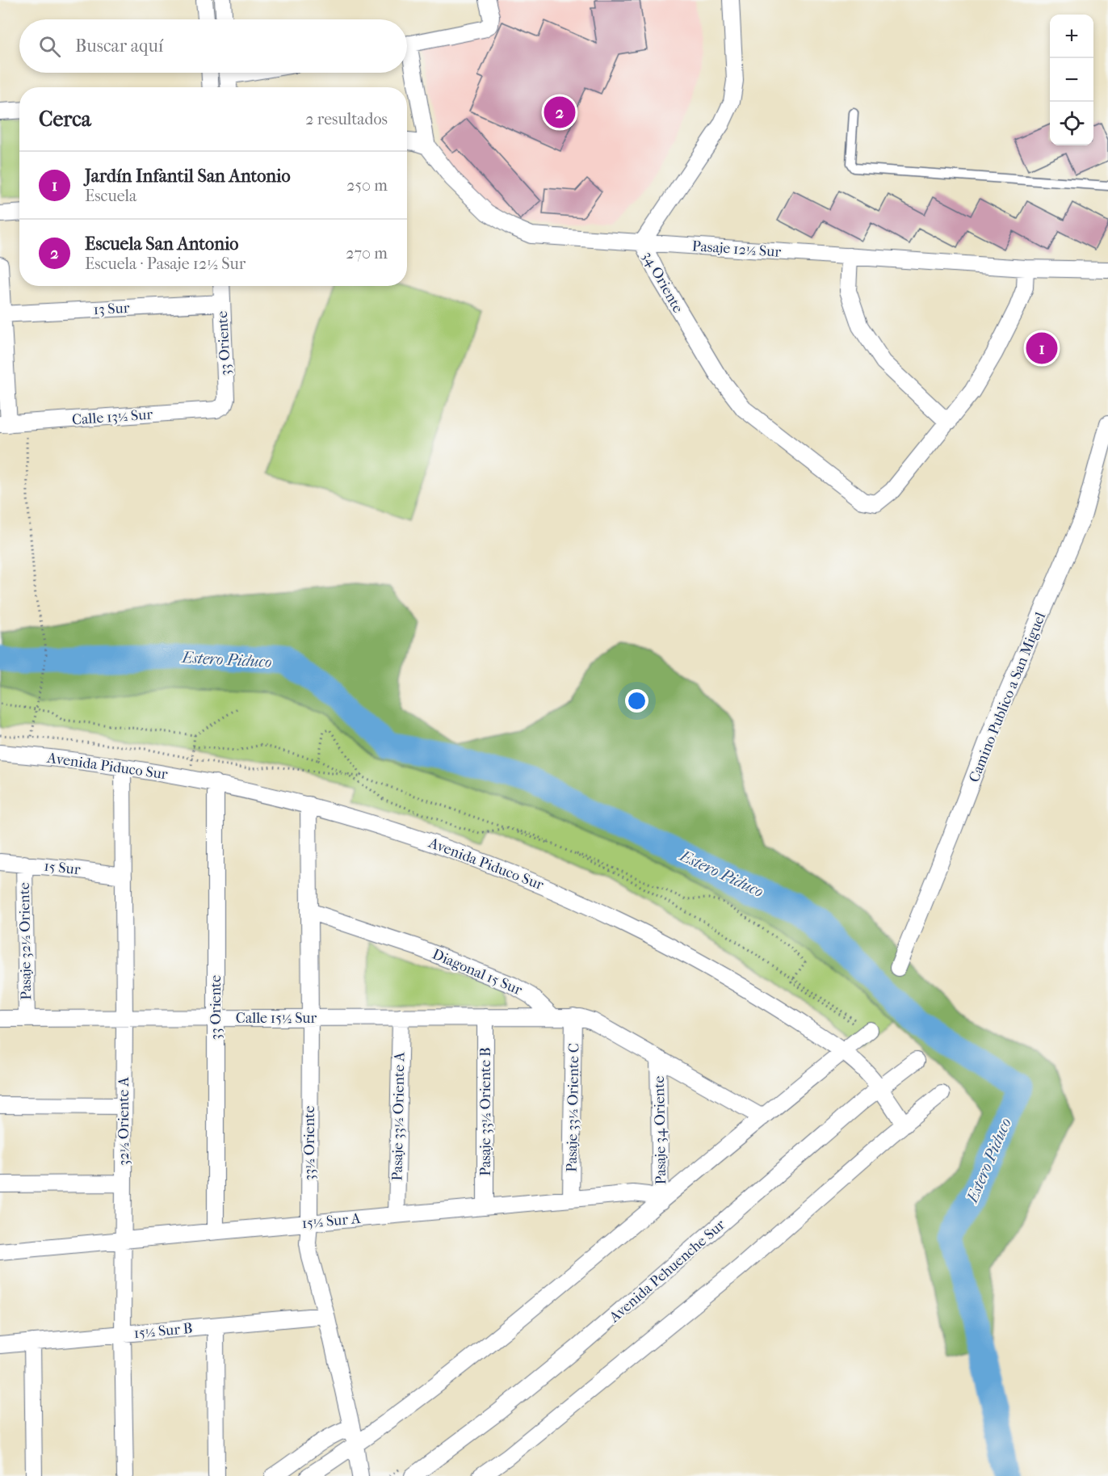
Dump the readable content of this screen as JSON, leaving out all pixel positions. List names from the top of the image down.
{
  "streets": {
    "street": [
      "Pasaje 12½ Sur",
      "34 Oriente",
      "13 Sur",
      "33 Oriente",
      "Calle 13½ Sur",
      "Camino Publico a San Miguel",
      "Avenida Piduco Sur",
      "15 Sur",
      "Pasaje 32½ Oriente",
      "Diagonal 15 Sur",
      "Calle 15½ Sur",
      "Pasaje 33½ Oriente C",
      "Pasaje 33½ Oriente B",
      "Pasaje 33½ Oriente A",
      "32½ Oriente A",
      "Pasaje 34 Oriente",
      "33½ Oriente",
      "15½ Sur A",
      "Avenida Pehuenche Sur",
      "15½ Sur B"
    ]
  },
  "crossings": [
    ["Pasaje 12½ Sur", "34 Oriente"],
    ["13 Sur", "33 Oriente"],
    ["33 Oriente", "Calle 13½ Sur"],
    ["33 Oriente", "Avenida Piduco Sur"],
    ["33 Oriente", "Calle 15½ Sur"],
    ["33 Oriente", "15½ Sur A"],
    ["Avenida Piduco Sur", "32½ Oriente A"],
    ["Avenida Piduco Sur", "33½ Oriente"],
    ["Avenida Piduco Sur", "Avenida Pehuenche Sur"],
    ["15 Sur", "Pasaje 32½ Oriente"],
    ["15 Sur", "32½ Oriente A"],
    ["Pasaje 32½ Oriente", "Calle 15½ Sur"],
    ["Diagonal 15 Sur", "Calle 15½ Sur"],
    ["Diagonal 15 Sur", "33½ Oriente"],
    ["Calle 15½ Sur", "Pasaje 33½ Oriente B"],
    ["Calle 15½ Sur", "Pasaje 33½ Oriente A"],
    ["Calle 15½ Sur", "32½ Oriente A"],
    ["Calle 15½ Sur", "33½ Oriente"],
    ["Pasaje 33½ Oriente C", "15½ Sur A"],
    ["Pasaje 33½ Oriente B", "15½ Sur A"],
    ["Pasaje 33½ Oriente A", "15½ Sur A"],
    ["32½ Oriente A", "15½ Sur A"],
    ["32½ Oriente A", "15½ Sur B"],
    ["Pasaje 34 Oriente", "15½ Sur A"],
    ["33½ Oriente", "15½ Sur A"],
    ["33½ Oriente", "15½ Sur B"]
  ],
  "water": ["Estero Piduco"],
  "page": {
    "map_buttons": ["+", "−"],
    "search": "Buscar aquí",
    "heading": ["Cerca", "2 resultados"],
    "pins": ["2", "1"],
    "list": [
      {
        "mark": "1",
        "name": "Jardín Infantil San Antonio",
        "note": "Escuela",
        "value": "250 m"
      },
      {
        "mark": "2",
        "name": "Escuela San Antonio",
        "note": "Escuela · Pasaje 12½ Sur",
        "value": "270 m"
      }
    ]
  }
}
